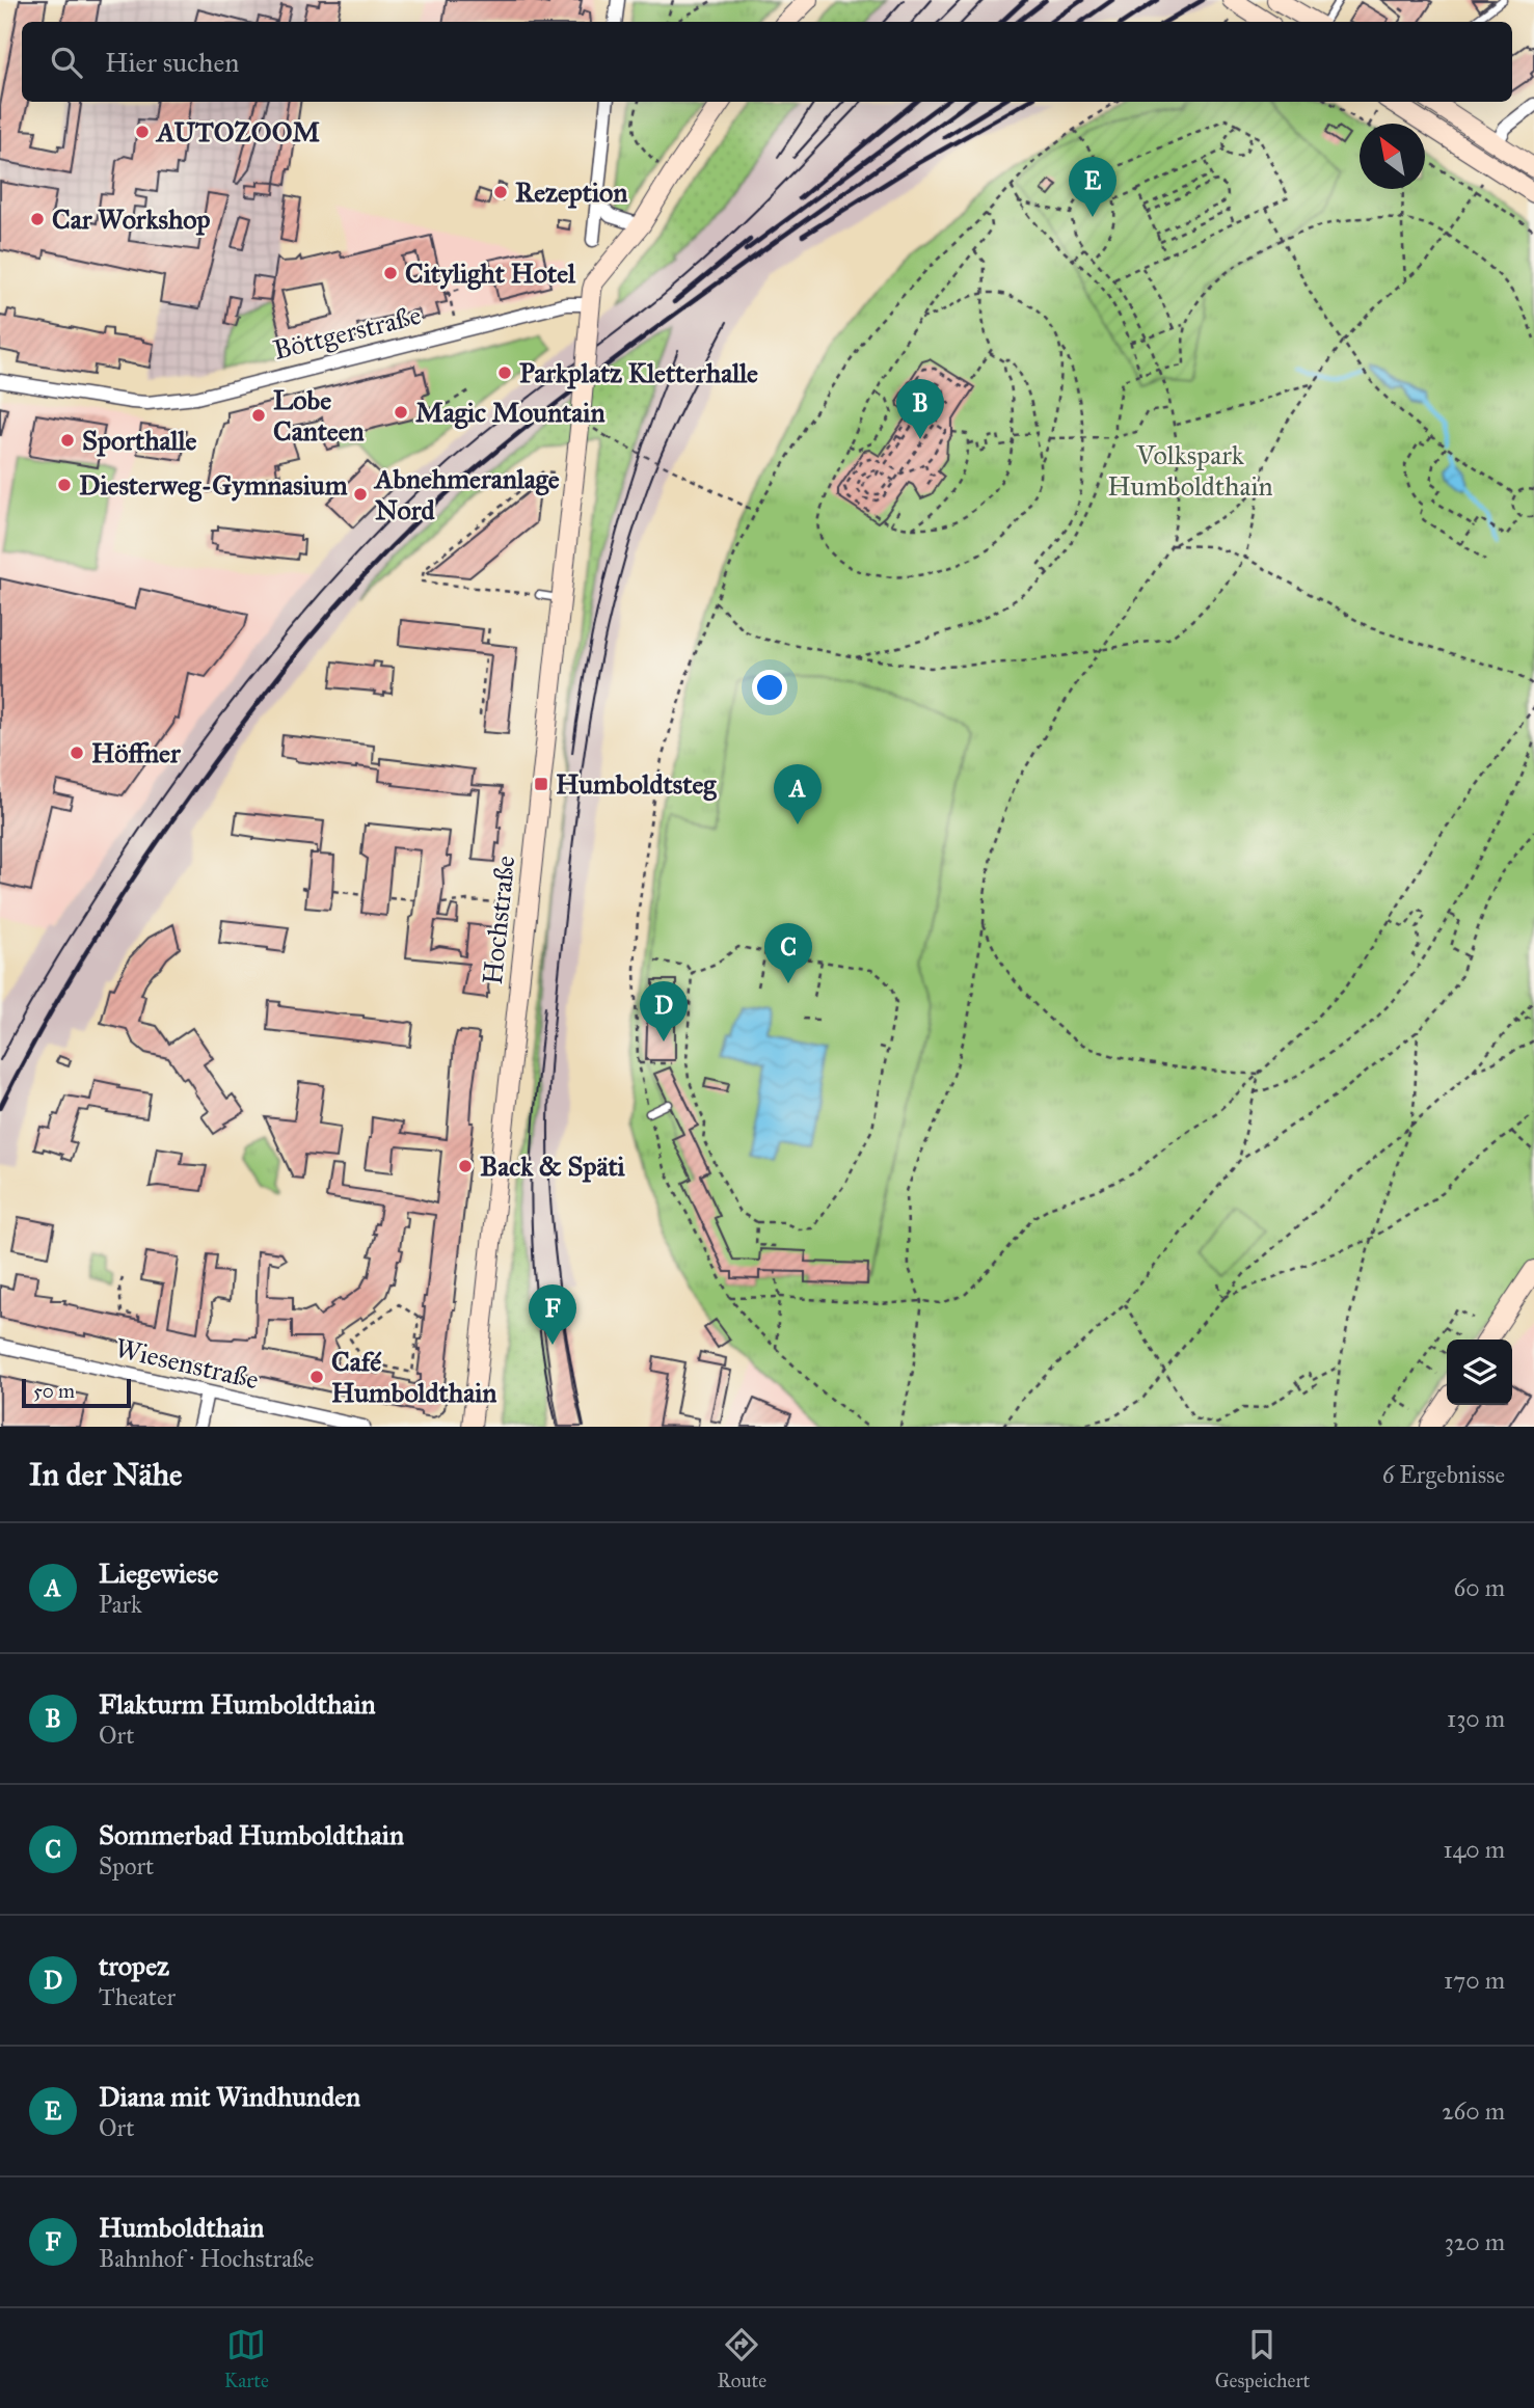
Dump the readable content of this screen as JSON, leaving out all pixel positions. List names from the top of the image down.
{
  "streets": {
    "street": ["Böttgerstraße", "Hochstraße", "Wiesenstraße"]
  },
  "crossings": [
    ["Böttgerstraße", "Hochstraße"]
  ],
  "parks": ["Volkspark Humboldthain"],
  "places": {
    "other": [
      "AUTOZOOM",
      "Rezeption",
      "Car Workshop",
      "Citylight Hotel",
      "Parkplatz Kletterhalle",
      "Magic Mountain",
      "Lobe Canteen",
      "Sporthalle",
      "Diesterweg-Gymnasium",
      "Abnehmeranlage Nord",
      "Höffner",
      "Back & Späti",
      "Café Humboldthain"
    ],
    "transit": ["Humboldtsteg"]
  },
  "scale_bar": "50 m",
  "north": "top left",
  "page": {
    "search": "Hier suchen",
    "pins": [
      "E",
      "B",
      "A",
      "C",
      "D",
      "F"
    ],
    "scale": "50 m",
    "heading": ["In der Nähe", "6 Ergebnisse"],
    "list": [
      {
        "mark": "A",
        "name": "Liegewiese",
        "note": "Park",
        "value": "60 m"
      },
      {
        "mark": "B",
        "name": "Flakturm Humboldthain",
        "note": "Ort",
        "value": "130 m"
      },
      {
        "mark": "C",
        "name": "Sommerbad Humboldthain",
        "note": "Sport",
        "value": "140 m"
      },
      {
        "mark": "D",
        "name": "tropez",
        "note": "Theater",
        "value": "170 m"
      },
      {
        "mark": "E",
        "name": "Diana mit Windhunden",
        "note": "Ort",
        "value": "260 m"
      },
      {
        "mark": "F",
        "name": "Humboldthain",
        "note": "Bahnhof · Hochstraße",
        "value": "320 m"
      }
    ],
    "nav": ["Karte", "Route", "Gespeichert"]
  }
}
